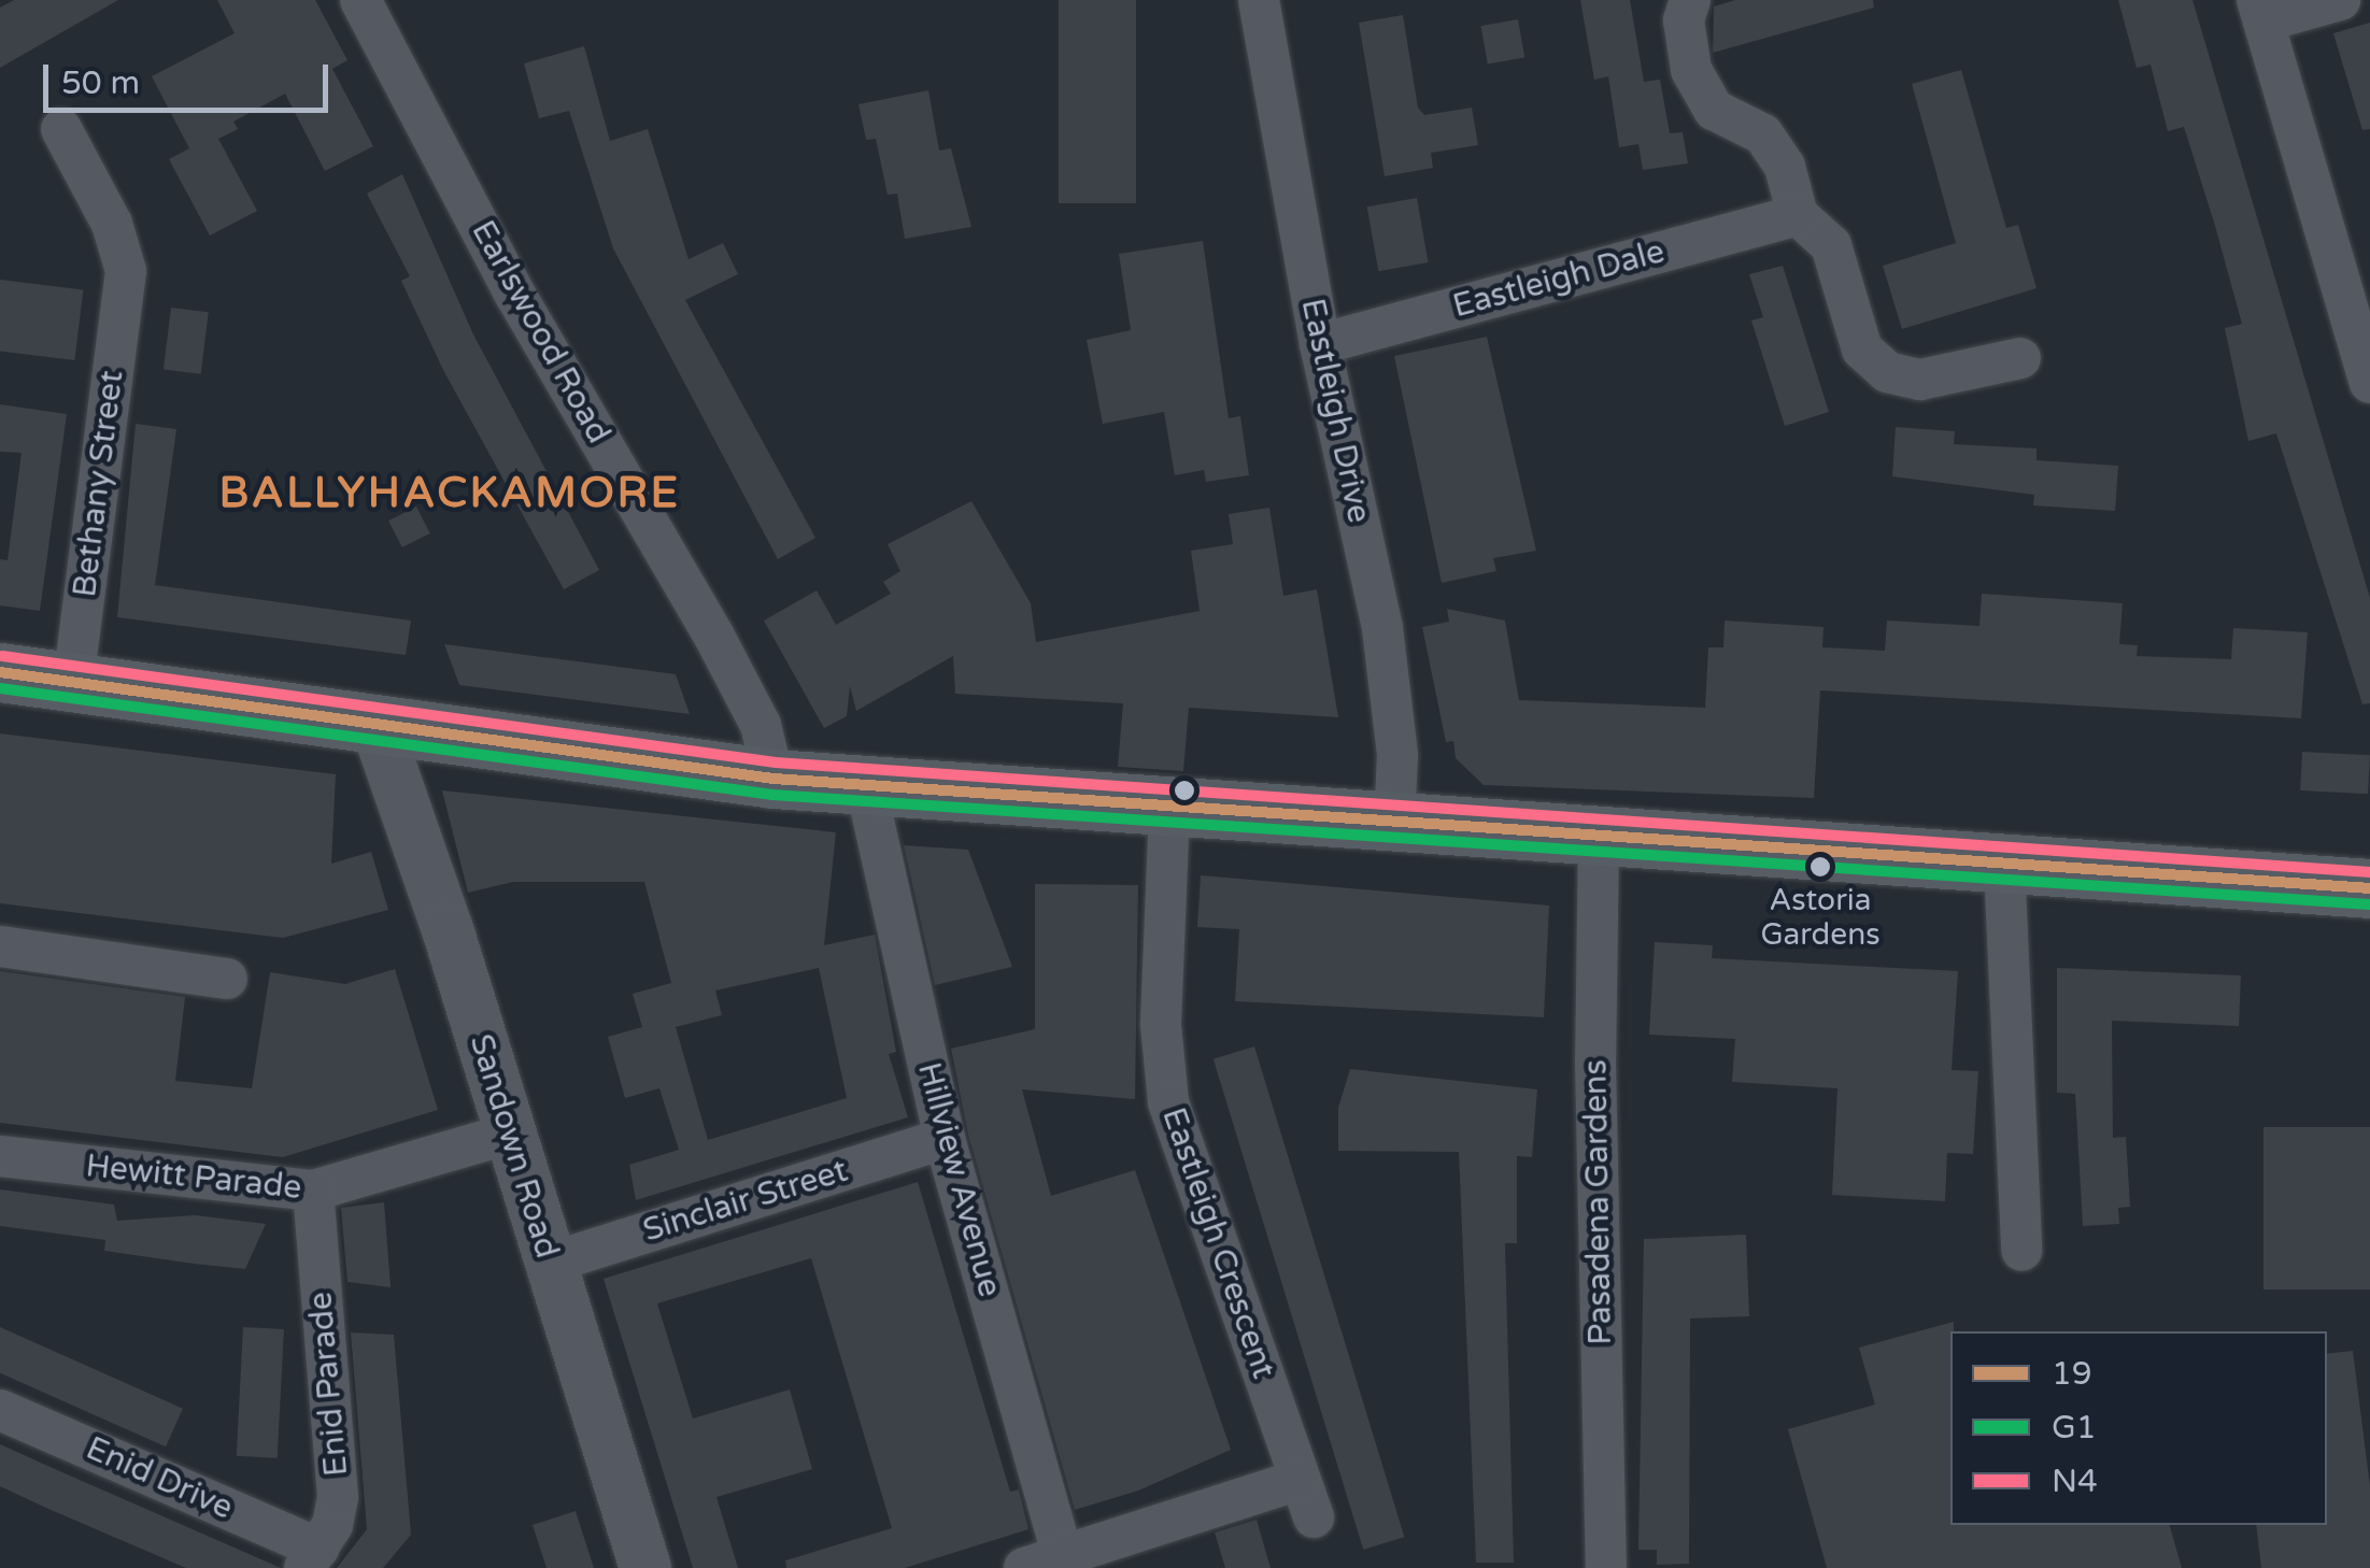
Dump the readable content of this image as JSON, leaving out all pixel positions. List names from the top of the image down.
{
  "streets": {
    "street": [
      "Eastleigh Dale",
      "Earlswood Road",
      "Eastleigh Drive",
      "Bethany Street",
      "Sandown Road",
      "Hewitt Parade",
      "Hillview Avenue",
      "Sinclair Street",
      "Pasadena Gardens",
      "Eastleigh Crescent",
      "Enid Parade",
      "Enid Drive"
    ]
  },
  "crossings": [
    ["Eastleigh Dale", "Eastleigh Drive"],
    ["Sandown Road", "Hewitt Parade"],
    ["Sandown Road", "Sinclair Street"],
    ["Hewitt Parade", "Enid Parade"],
    ["Hillview Avenue", "Sinclair Street"],
    ["Enid Parade", "Enid Drive"]
  ],
  "districts": ["BALLYHACKAMORE"],
  "places": ["Astoria Gardens"],
  "lines": ["transit line N4", "transit line 19", "transit line G1"],
  "legend": ["19", "G1", "N4"],
  "scale_bar": "50 m"
}
